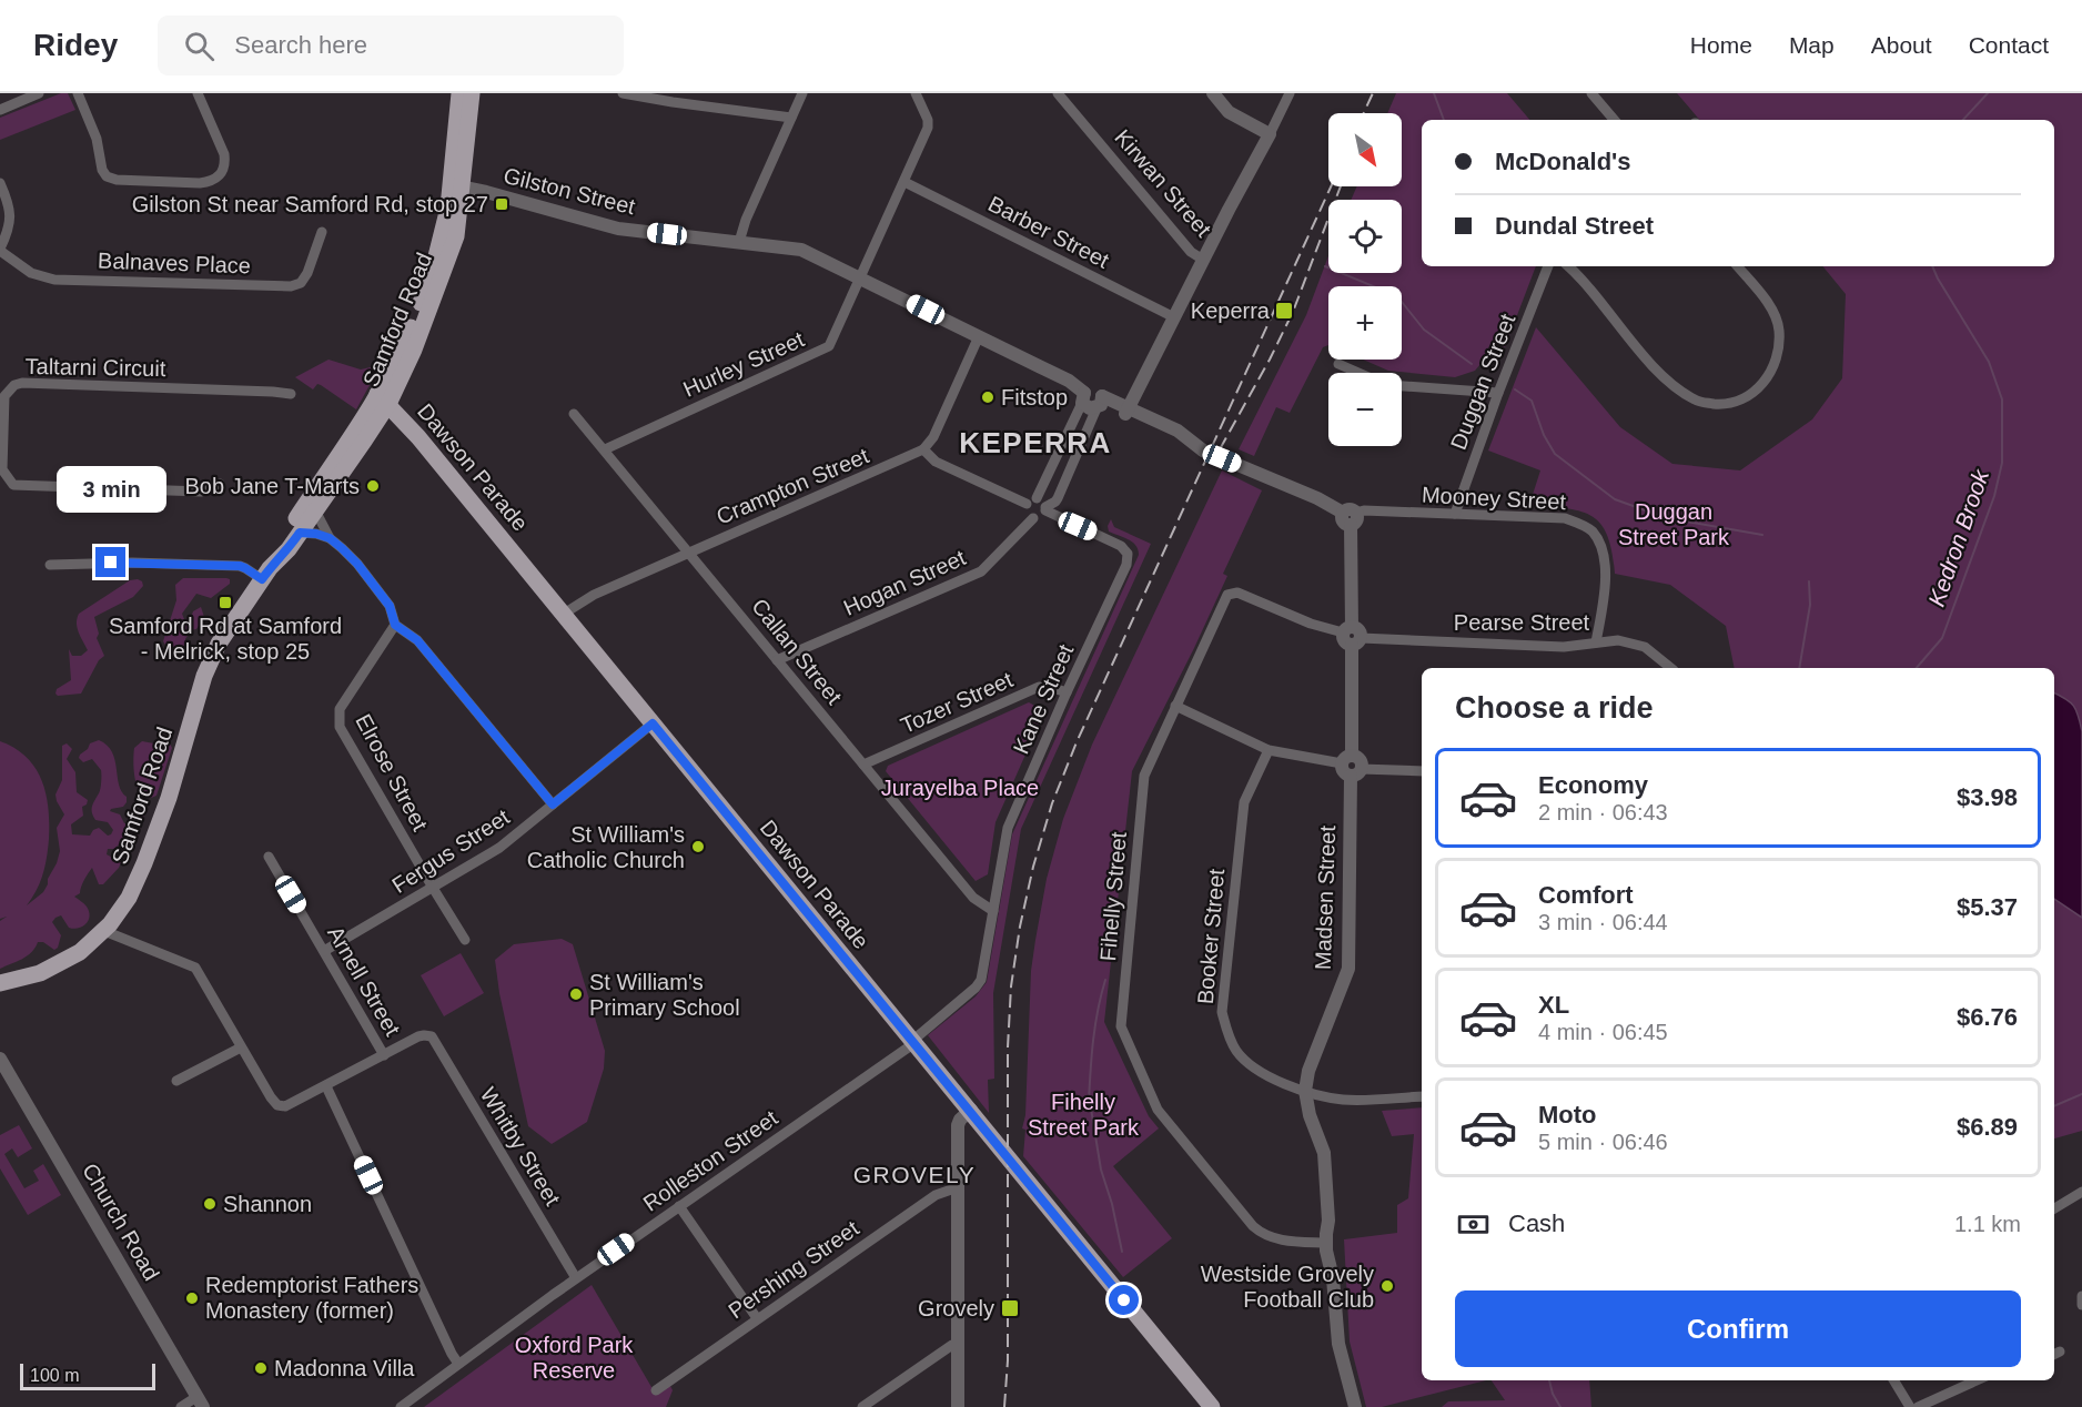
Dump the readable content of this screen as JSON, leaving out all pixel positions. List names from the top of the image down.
{
  "streets": {
    "main road": ["Samford Road", "Dawson Parade"],
    "street": [
      "Kirwan Street",
      "Gilston Street",
      "Barber Street",
      "Balnaves Place",
      "Hurley Street",
      "Taltarni Circuit",
      "Duggan Street",
      "Crampton Street",
      "Mooney Street",
      "Hogan Street",
      "Pearse Street",
      "Callan Street",
      "Kane Street",
      "Tozer Street",
      "Elrose Street",
      "Fergus Street",
      "Fihelly Street",
      "Madsen Street",
      "Booker Street",
      "Arnell Street",
      "Whitby Street",
      "Rolleston Street",
      "Church Road",
      "Pershing Street"
    ]
  },
  "crossings": [
    ["Kirwan Street", "Barber Street"],
    ["Gilston Street", "Samford Road"],
    ["Gilston Street", "Hurley Street"],
    ["Barber Street", "Hurley Street"],
    ["Samford Road", "Dawson Parade"],
    ["Hurley Street", "Callan Street"],
    ["Duggan Street", "Mooney Street"],
    ["Dawson Parade", "Crampton Street"],
    ["Dawson Parade", "Kane Street"],
    ["Dawson Parade", "Fergus Street"],
    ["Dawson Parade", "Rolleston Street"],
    ["Crampton Street", "Callan Street"],
    ["Mooney Street", "Pearse Street"],
    ["Hogan Street", "Callan Street"],
    ["Hogan Street", "Kane Street"],
    ["Pearse Street", "Fihelly Street"],
    ["Callan Street", "Kane Street"],
    ["Callan Street", "Tozer Street"],
    ["Kane Street", "Tozer Street"],
    ["Kane Street", "Rolleston Street"],
    ["Elrose Street", "Fergus Street"],
    ["Fergus Street", "Arnell Street"],
    ["Fihelly Street", "Madsen Street"],
    ["Madsen Street", "Booker Street"],
    ["Arnell Street", "Whitby Street"],
    ["Whitby Street", "Rolleston Street"]
  ],
  "districts": ["KEPERRA", "GROVELY"],
  "water": ["Kedron Brook"],
  "parks": [
    "Duggan Street Park",
    "Jurayelba Place",
    "Fihelly Street Park",
    "Oxford Park Reserve"
  ],
  "places": {
    "transit": [
      "Gilston St near Samford Rd, stop 27",
      "Keperra",
      "Samford Rd at Samford - Melrick, stop 25",
      "Grovely"
    ],
    "other": [
      "Fitstop",
      "Bob Jane T-Marts",
      "St William's Catholic Church",
      "St William's Primary School",
      "Shannon",
      "Westside Grovely Football Club",
      "Redemptorist Fathers Monastery (former)",
      "Madonna Villa"
    ]
  },
  "scale_bar": "100 m",
  "north": "bottom right",
  "page": {
    "header": "Ridey",
    "search": "Search here",
    "nav": [
      "Home",
      "Map",
      "About",
      "Contact"
    ],
    "map_buttons": ["+", "−"],
    "banner": ["McDonald's", "Dundal Street"],
    "bubble": "3 min",
    "heading": "Choose a ride",
    "list": [
      {
        "name": "Economy",
        "note": "2 min · 06:43",
        "value": "$3.98"
      },
      {
        "name": "Comfort",
        "note": "3 min · 06:44",
        "value": "$5.37"
      },
      {
        "name": "XL",
        "note": "4 min · 06:45",
        "value": "$6.76"
      },
      {
        "name": "Moto",
        "note": "5 min · 06:46",
        "value": "$6.89"
      }
    ],
    "pay": ["Cash", "1.1 km"],
    "buttons": "Confirm",
    "scale": "100 m"
  }
}
